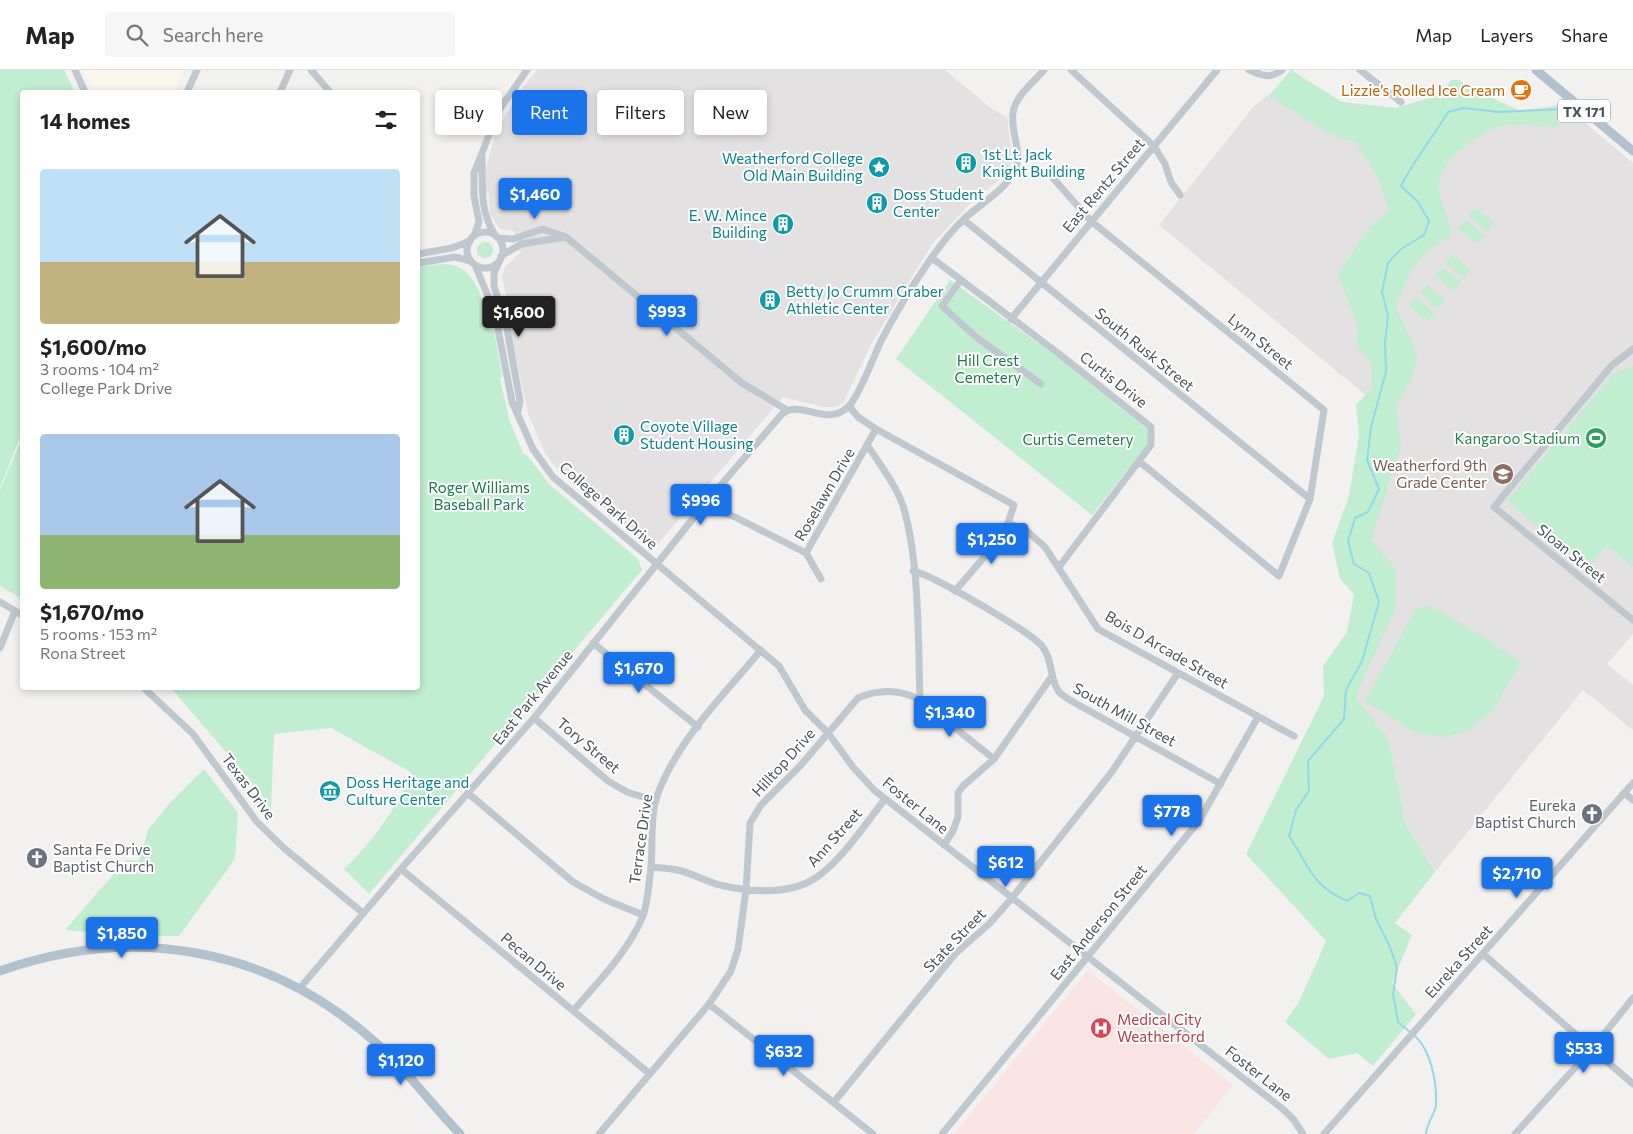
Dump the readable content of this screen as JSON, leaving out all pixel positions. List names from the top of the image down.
{
  "streets": {
    "main road": ["TX 171"],
    "street": [
      "East Rentz Street",
      "Lynn Street",
      "South Rusk Street",
      "Curtis Drive",
      "Roselawn Drive",
      "College Park Drive",
      "Sloan Street",
      "Bois D Arcade Street",
      "East Park Avenue",
      "South Mill Street",
      "Tory Street",
      "Hilltop Drive",
      "Texas Drive",
      "Foster Lane",
      "Ann Street",
      "Terrace Drive",
      "East Anderson Street",
      "State Street",
      "Pecan Drive",
      "Eureka Street"
    ]
  },
  "crossings": [
    ["East Rentz Street", "Lynn Street"],
    ["East Rentz Street", "South Rusk Street"],
    ["East Rentz Street", "Curtis Drive"],
    ["Lynn Street", "South Rusk Street"],
    ["Lynn Street", "Curtis Drive"],
    ["Curtis Drive", "Bois D Arcade Street"],
    ["Roselawn Drive", "East Park Avenue"],
    ["College Park Drive", "East Park Avenue"],
    ["College Park Drive", "Foster Lane"],
    ["Bois D Arcade Street", "East Anderson Street"],
    ["Bois D Arcade Street", "State Street"],
    ["East Park Avenue", "Tory Street"],
    ["East Park Avenue", "Texas Drive"],
    ["East Park Avenue", "Foster Lane"],
    ["East Park Avenue", "Pecan Drive"],
    ["South Mill Street", "East Anderson Street"],
    ["South Mill Street", "State Street"],
    ["Tory Street", "Terrace Drive"],
    ["Hilltop Drive", "Foster Lane"],
    ["Hilltop Drive", "Ann Street"],
    ["Hilltop Drive", "Pecan Drive"],
    ["Foster Lane", "Ann Street"],
    ["Foster Lane", "Terrace Drive"],
    ["Foster Lane", "East Anderson Street"],
    ["Foster Lane", "State Street"],
    ["Ann Street", "Terrace Drive"],
    ["Terrace Drive", "Pecan Drive"]
  ],
  "parks": ["Hill Crest Cemetery", "Curtis Cemetery", "Roger Williams Baseball Park"],
  "places": {
    "cafe": ["Lizzie’s Rolled Ice Cream"],
    "building": [
      "1st Lt. Jack Knight Building",
      "Doss Student Center",
      "E. W. Mince Building",
      "Betty Jo Crumm Graber Athletic Center",
      "Coyote Village Student Housing"
    ],
    "place": ["Weatherford College Old Main Building"],
    "sports": ["Kangaroo Stadium"],
    "school or university": ["Weatherford 9th Grade Center"],
    "museum": ["Doss Heritage and Culture Center"],
    "church": ["Eureka Baptist Church", "Santa Fe Drive Baptist Church"],
    "hospital": ["Medical City Weatherford"]
  },
  "page": {
    "header": "Map",
    "search": "Search here",
    "nav": ["Map", "Layers", "Share"],
    "chip": [
      "Buy",
      "Rent",
      "Filters",
      "New"
    ],
    "heading": "14 homes",
    "list": [
      {
        "name": "$1,600/mo",
        "note": "3 rooms · 104 m² · College Park Drive"
      },
      {
        "name": "$1,670/mo",
        "note": "5 rooms · 153 m² · Rona Street"
      }
    ],
    "price": [
      "$1,460",
      "$993",
      "$1,600",
      "$996",
      "$1,250",
      "$1,670",
      "$1,340",
      "$778",
      "$612",
      "$2,710",
      "$1,850",
      "$533",
      "$632",
      "$1,120"
    ]
  }
}
